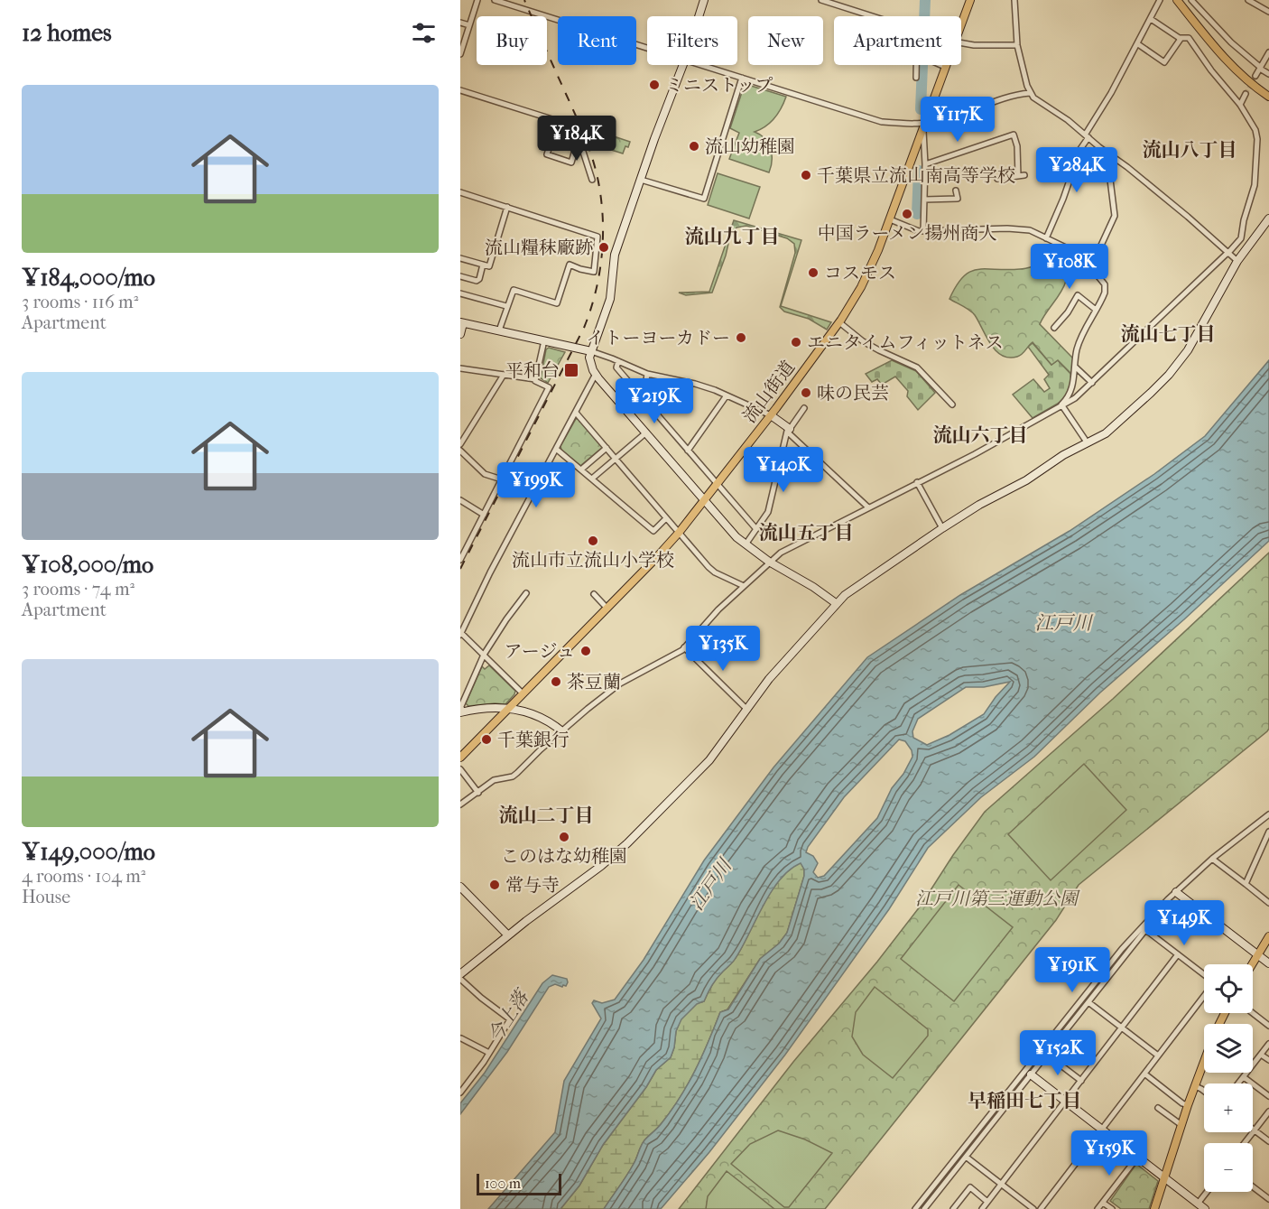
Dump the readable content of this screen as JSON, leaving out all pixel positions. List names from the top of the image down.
{
  "streets": {
    "main road": ["流山街道"]
  },
  "districts": [
    "流山八丁目",
    "流山九丁目",
    "流山七丁目",
    "流山六丁目",
    "流山五丁目",
    "流山二丁目",
    "早稲田七丁目"
  ],
  "water": ["江戸川", "今上落"],
  "parks": ["江戸川第三運動公園"],
  "places": {
    "other": [
      "ミニストップ",
      "流山幼稚園",
      "千葉県立流山南高等学校",
      "中国ラーメン揚州商人",
      "流山糧秣廠跡",
      "コスモス",
      "イトーヨーカドー",
      "エニタイムフィットネス",
      "味の民芸",
      "流山市立流山小学校",
      "アージュ",
      "茶豆蘭",
      "千葉銀行",
      "このはな幼稚園",
      "常与寺"
    ],
    "transit": ["平和台"]
  },
  "scale_bar": "100 m",
  "page": {
    "heading": "12 homes",
    "chip": [
      "Buy",
      "Rent",
      "Filters",
      "New",
      "Apartment"
    ],
    "list": [
      {
        "name": "¥184,000/mo",
        "note": "3 rooms · 116 m² · Apartment"
      },
      {
        "name": "¥108,000/mo",
        "note": "3 rooms · 74 m² · Apartment"
      },
      {
        "name": "¥149,000/mo",
        "note": "4 rooms · 104 m² · House"
      }
    ],
    "price": [
      "¥117K",
      "¥184K",
      "¥284K",
      "¥108K",
      "¥219K",
      "¥140K",
      "¥199K",
      "¥135K",
      "¥149K",
      "¥191K",
      "¥152K",
      "¥159K"
    ],
    "map_buttons": ["+", "−"],
    "scale": "100 m"
  }
}
